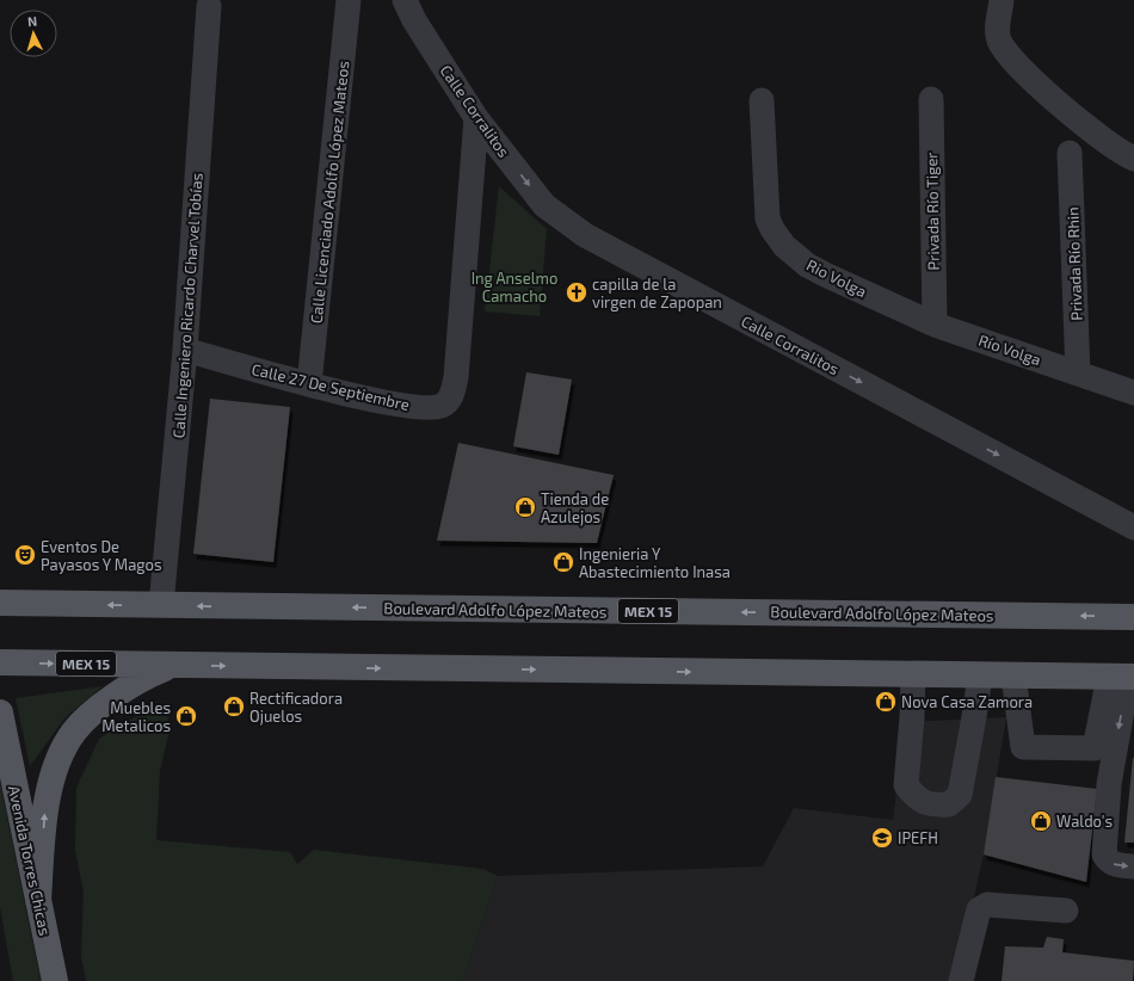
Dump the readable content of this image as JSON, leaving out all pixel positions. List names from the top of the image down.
{
  "streets": {
    "main road": ["Boulevard Adolfo López Mateos", "MEX 15", "Avenida Torres Chicas"],
    "street": [
      "Calle Corralitos",
      "Calle Licenciado Adolfo López Mateos",
      "Privada Río Tiger",
      "Privada Río Rhin",
      "Rio Volga",
      "Calle Ingeniero Ricardo Charvel Tobías",
      "Río Volga",
      "Calle 27 De Septiembre"
    ]
  },
  "crossings": [
    ["Calle Corralitos", "Calle 27 De Septiembre"],
    ["Calle Licenciado Adolfo López Mateos", "Calle 27 De Septiembre"],
    ["Privada Río Tiger", "Río Volga"],
    ["Privada Río Rhin", "Río Volga"],
    ["Rio Volga", "Río Volga"],
    ["Calle Ingeniero Ricardo Charvel Tobías", "Calle 27 De Septiembre"],
    ["Calle Ingeniero Ricardo Charvel Tobías", "Boulevard Adolfo López Mateos"]
  ],
  "one_way": ["Calle Corralitos"],
  "parks": ["Ing Anselmo Camacho"],
  "places": {
    "church": ["capilla de la virgen de Zapopan"],
    "shop": [
      "Tienda de Azulejos",
      "Ingenieria Y Abastecimiento Inasa",
      "Nova Casa Zamora",
      "Rectificadora Ojuelos",
      "Muebles Metalicos",
      "Waldo's"
    ],
    "theatre": ["Eventos De Payasos Y Magos"],
    "school or university": ["IPEFH"]
  },
  "north": "top"
}
